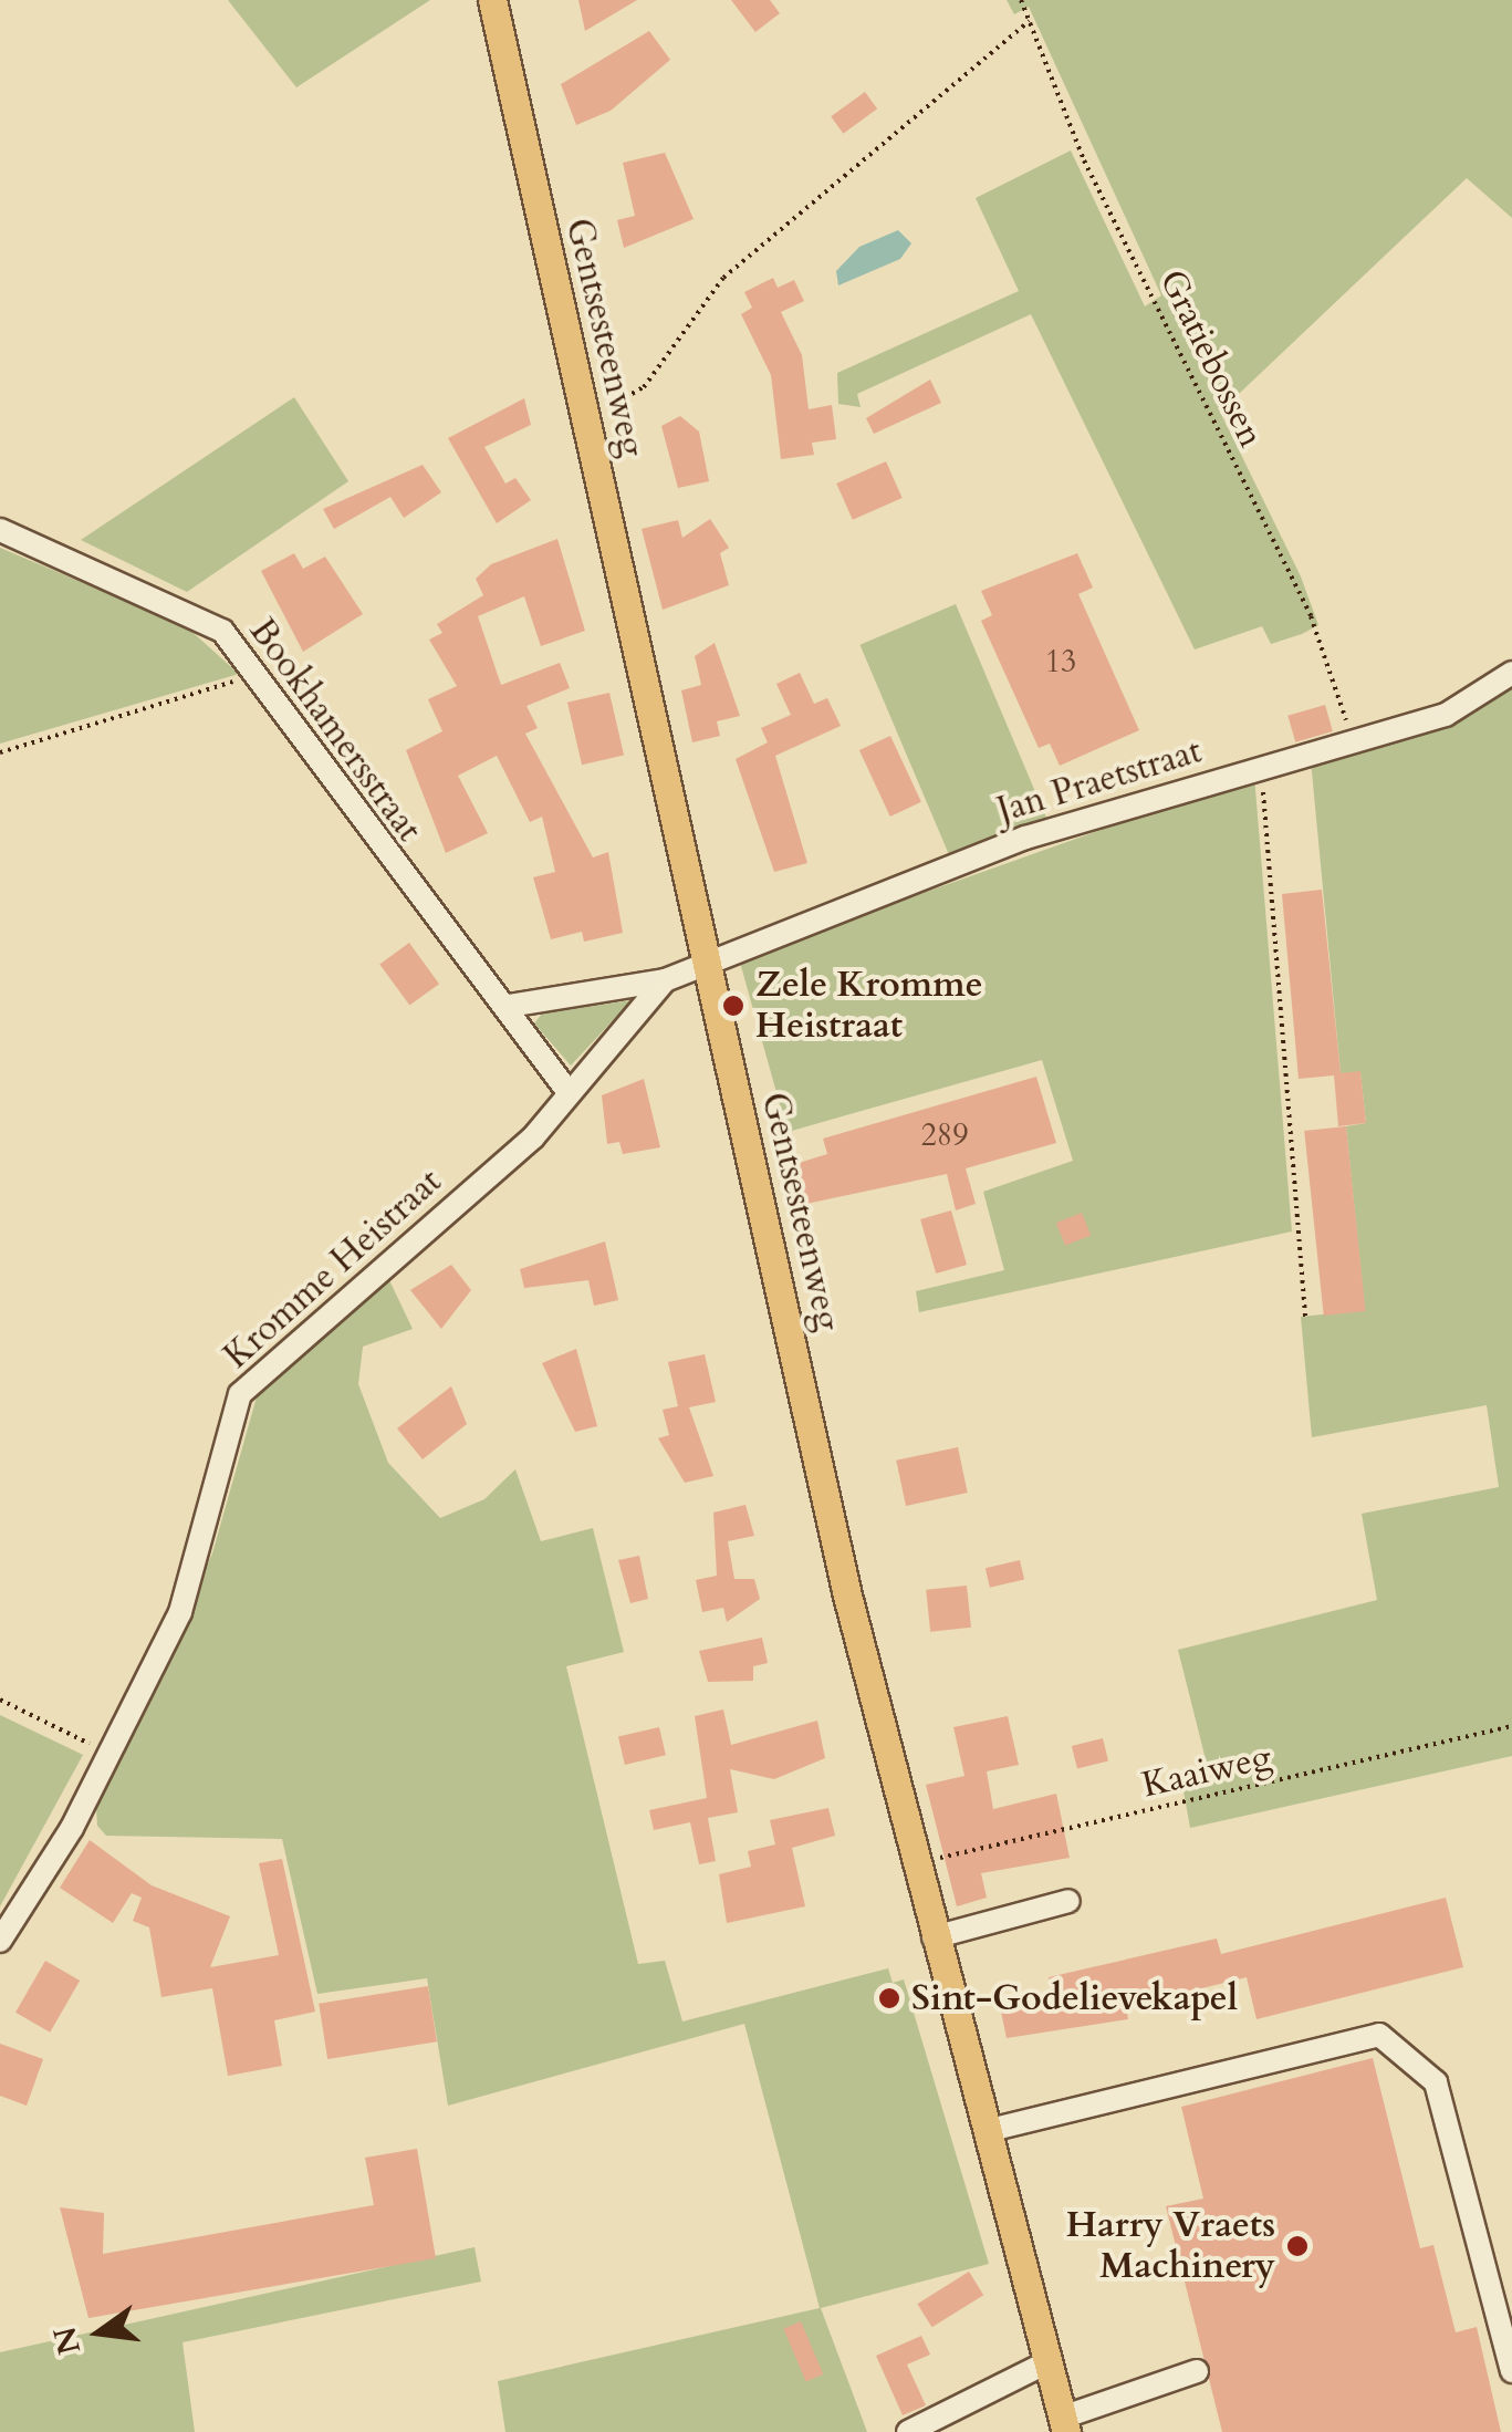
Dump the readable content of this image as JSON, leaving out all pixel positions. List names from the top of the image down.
{
  "streets": {
    "main road": ["Gentsesteenweg"],
    "street": ["Bookhamersstraat", "Jan Praetstraat", "Kromme Heistraat"],
    "path": ["Gratiebossen", "Kaaiweg"]
  },
  "crossings": [
    ["Gentsesteenweg", "Jan Praetstraat"],
    ["Gentsesteenweg", "Kromme Heistraat"],
    ["Gentsesteenweg", "Kaaiweg"],
    ["Gratiebossen", "Jan Praetstraat"],
    ["Bookhamersstraat", "Kromme Heistraat"],
    ["Jan Praetstraat", "Kromme Heistraat"]
  ],
  "places": ["Zele Kromme Heistraat", "Sint-Godelievekapel", "Harry Vraets Machinery"],
  "house_numbers": ["13", "289"],
  "north": "left"
}
